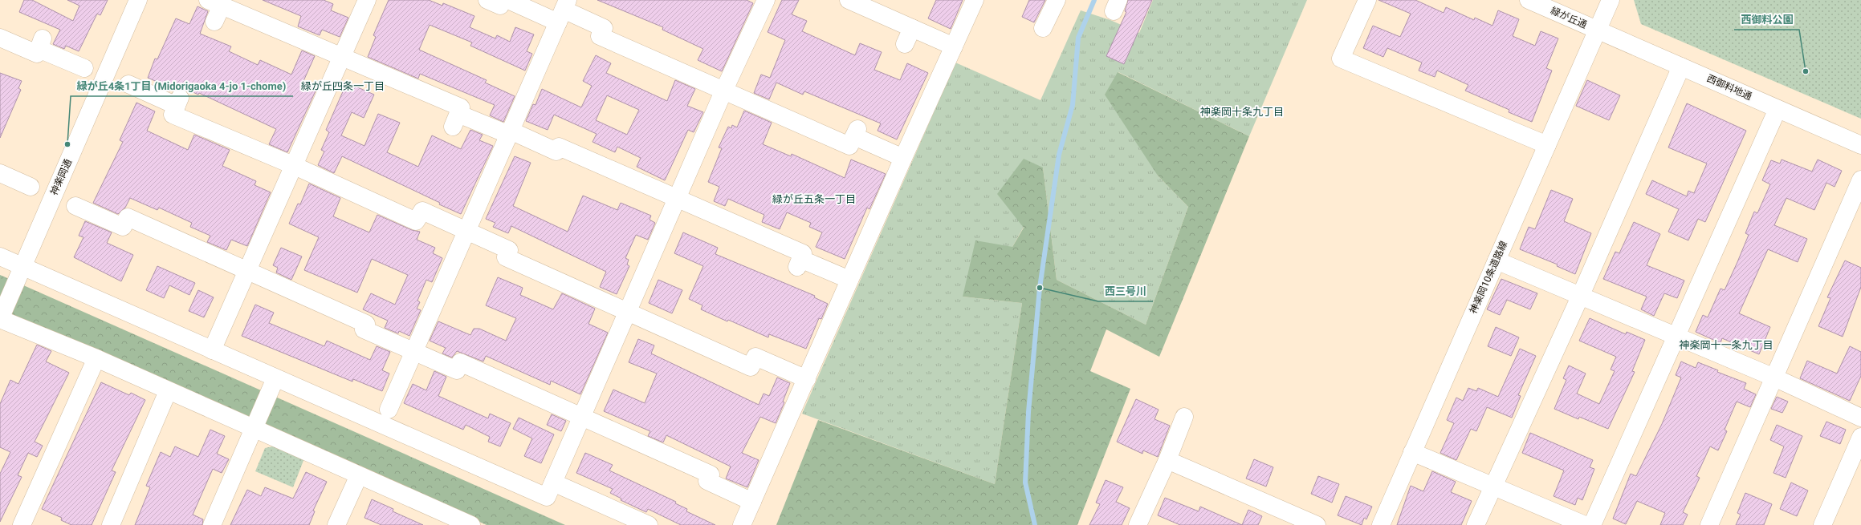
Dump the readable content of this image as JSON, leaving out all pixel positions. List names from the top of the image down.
{
  "streets": {
    "street": [
      "緑が丘通",
      "西御料地通",
      "神楽岡通",
      "神楽岡10条道路線"
    ]
  },
  "crossings": [
    ["緑が丘通", "西御料地通"],
    ["緑が丘通", "神楽岡10条道路線"],
    ["西御料地通", "神楽岡10条道路線"]
  ],
  "districts": [
    "緑が丘四条一丁目",
    "神楽岡十条九丁目",
    "緑が丘五条一丁目",
    "神楽岡十一条九丁目"
  ],
  "places": ["西御料公園", "緑が丘4条1丁目 (Midorigaoka 4-jo 1-chome)", "西三号川"]
}
